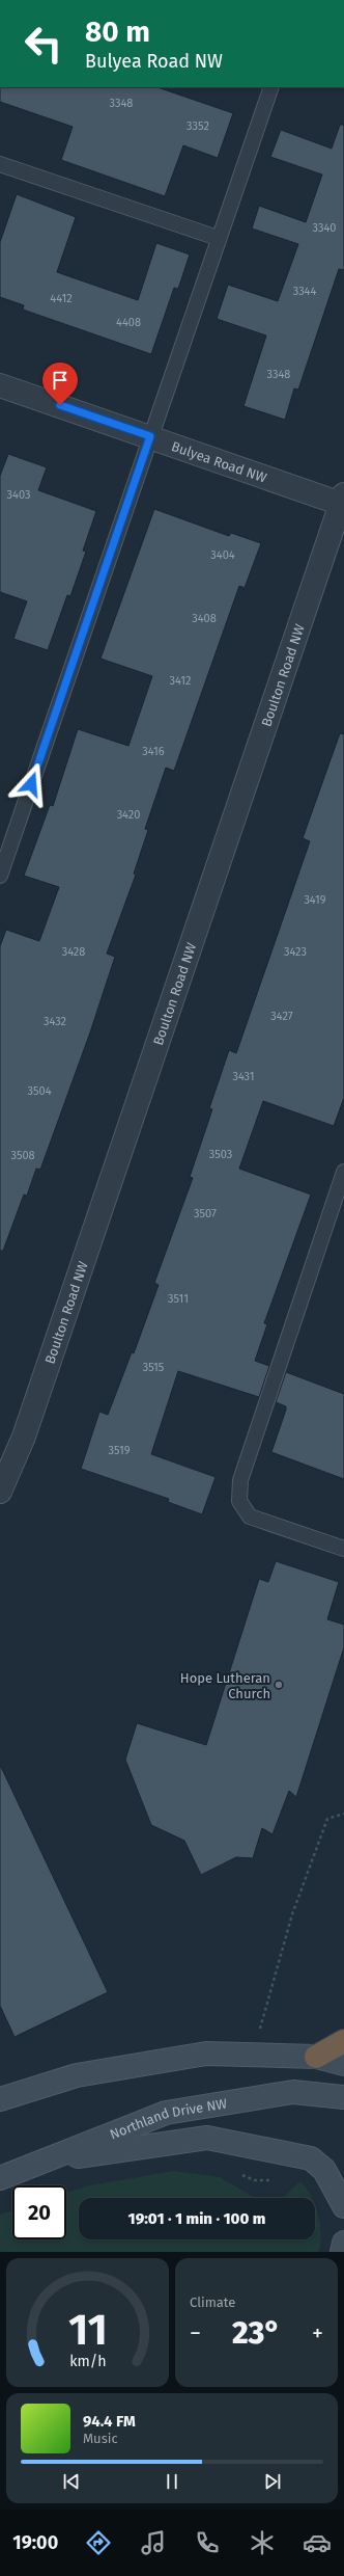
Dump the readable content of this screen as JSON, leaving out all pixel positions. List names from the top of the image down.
{
  "streets": {
    "street": ["Bulyea Road NW", "Boulton Road NW", "Northland Drive NW"]
  },
  "crossings": [
    ["Bulyea Road NW", "Boulton Road NW"]
  ],
  "places": ["Hope Lutheran Church"],
  "house_numbers": [
    "3348",
    "3352",
    "3340",
    "3344",
    "4412",
    "4408",
    "3348",
    "3403",
    "3404",
    "3408",
    "3412",
    "3416",
    "3420",
    "3419",
    "3428",
    "3423",
    "3427",
    "3432",
    "3431",
    "3504",
    "3503",
    "3508",
    "3507",
    "3511",
    "3515",
    "3519"
  ],
  "page": {
    "turn": ["80 m", "Bulyea Road NW"],
    "limit": "20",
    "trip": "19:01 · 1 min · 100 m",
    "tile": "Climate",
    "heat": ["−", "23°", "+"],
    "song": ["94.4 FM", "Music"],
    "tabs": "19:00",
    "gauge": ["11", "km/h"]
  }
}
